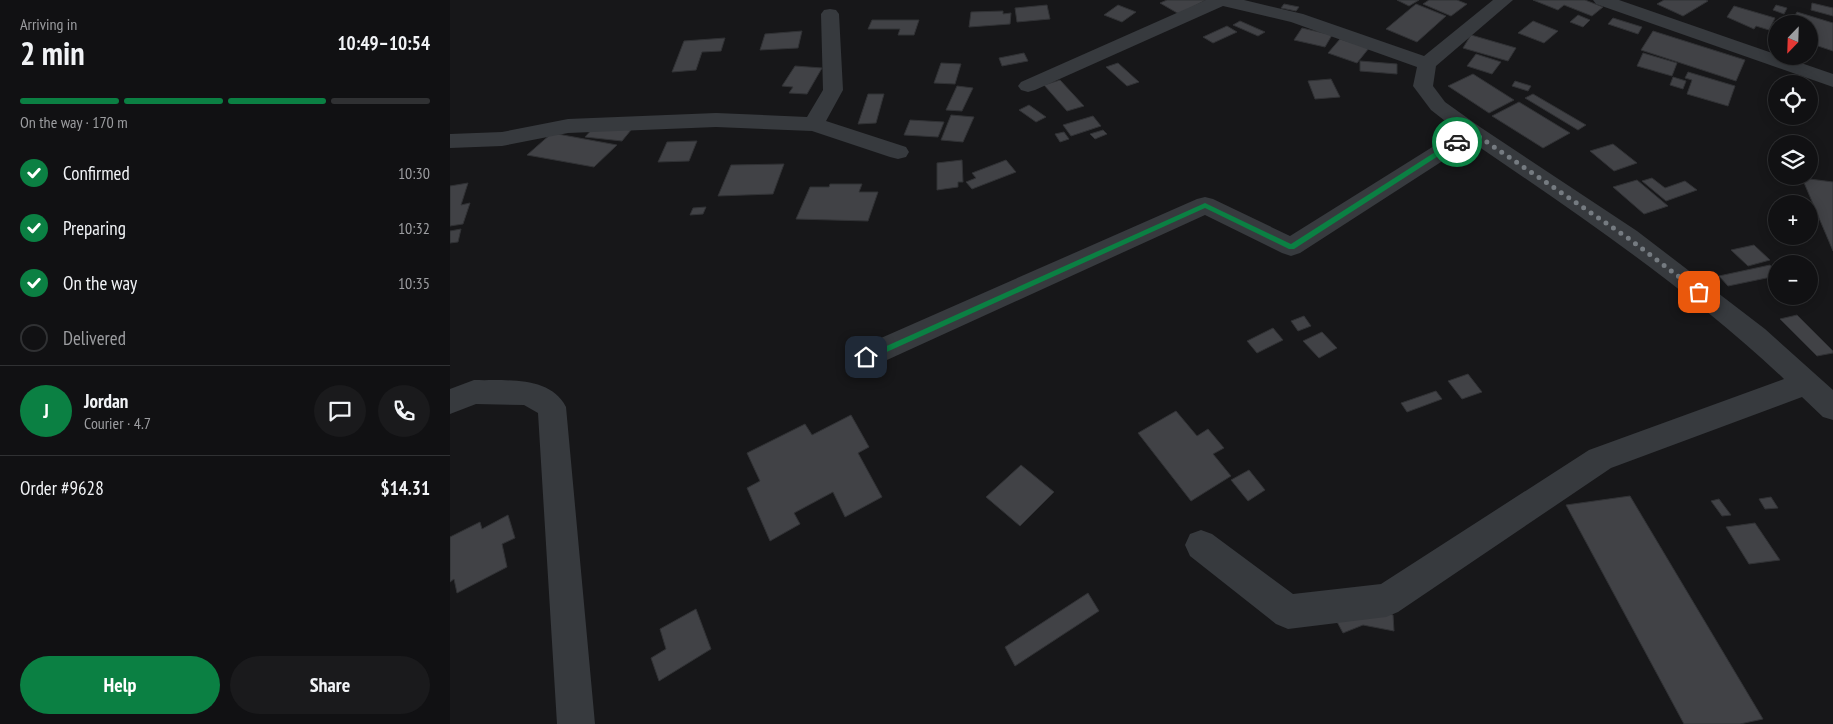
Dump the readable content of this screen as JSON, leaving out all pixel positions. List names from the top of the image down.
{
  "north": "bottom left",
  "page": {
    "heading": ["2 min", "Arriving in", "10:49–10:54"],
    "panel": [
      "Jordan",
      "Courier · 4.7",
      "Order #9628",
      "$14.31"
    ],
    "map_buttons": ["+", "−"],
    "bar": "On the way · 170 m",
    "list": [
      ["Confirmed", "10:30"],
      ["Preparing", "10:32"],
      ["On the way", "10:35"],
      "Delivered"
    ],
    "round": "J",
    "buttons": ["Help", "Share"]
  }
}
